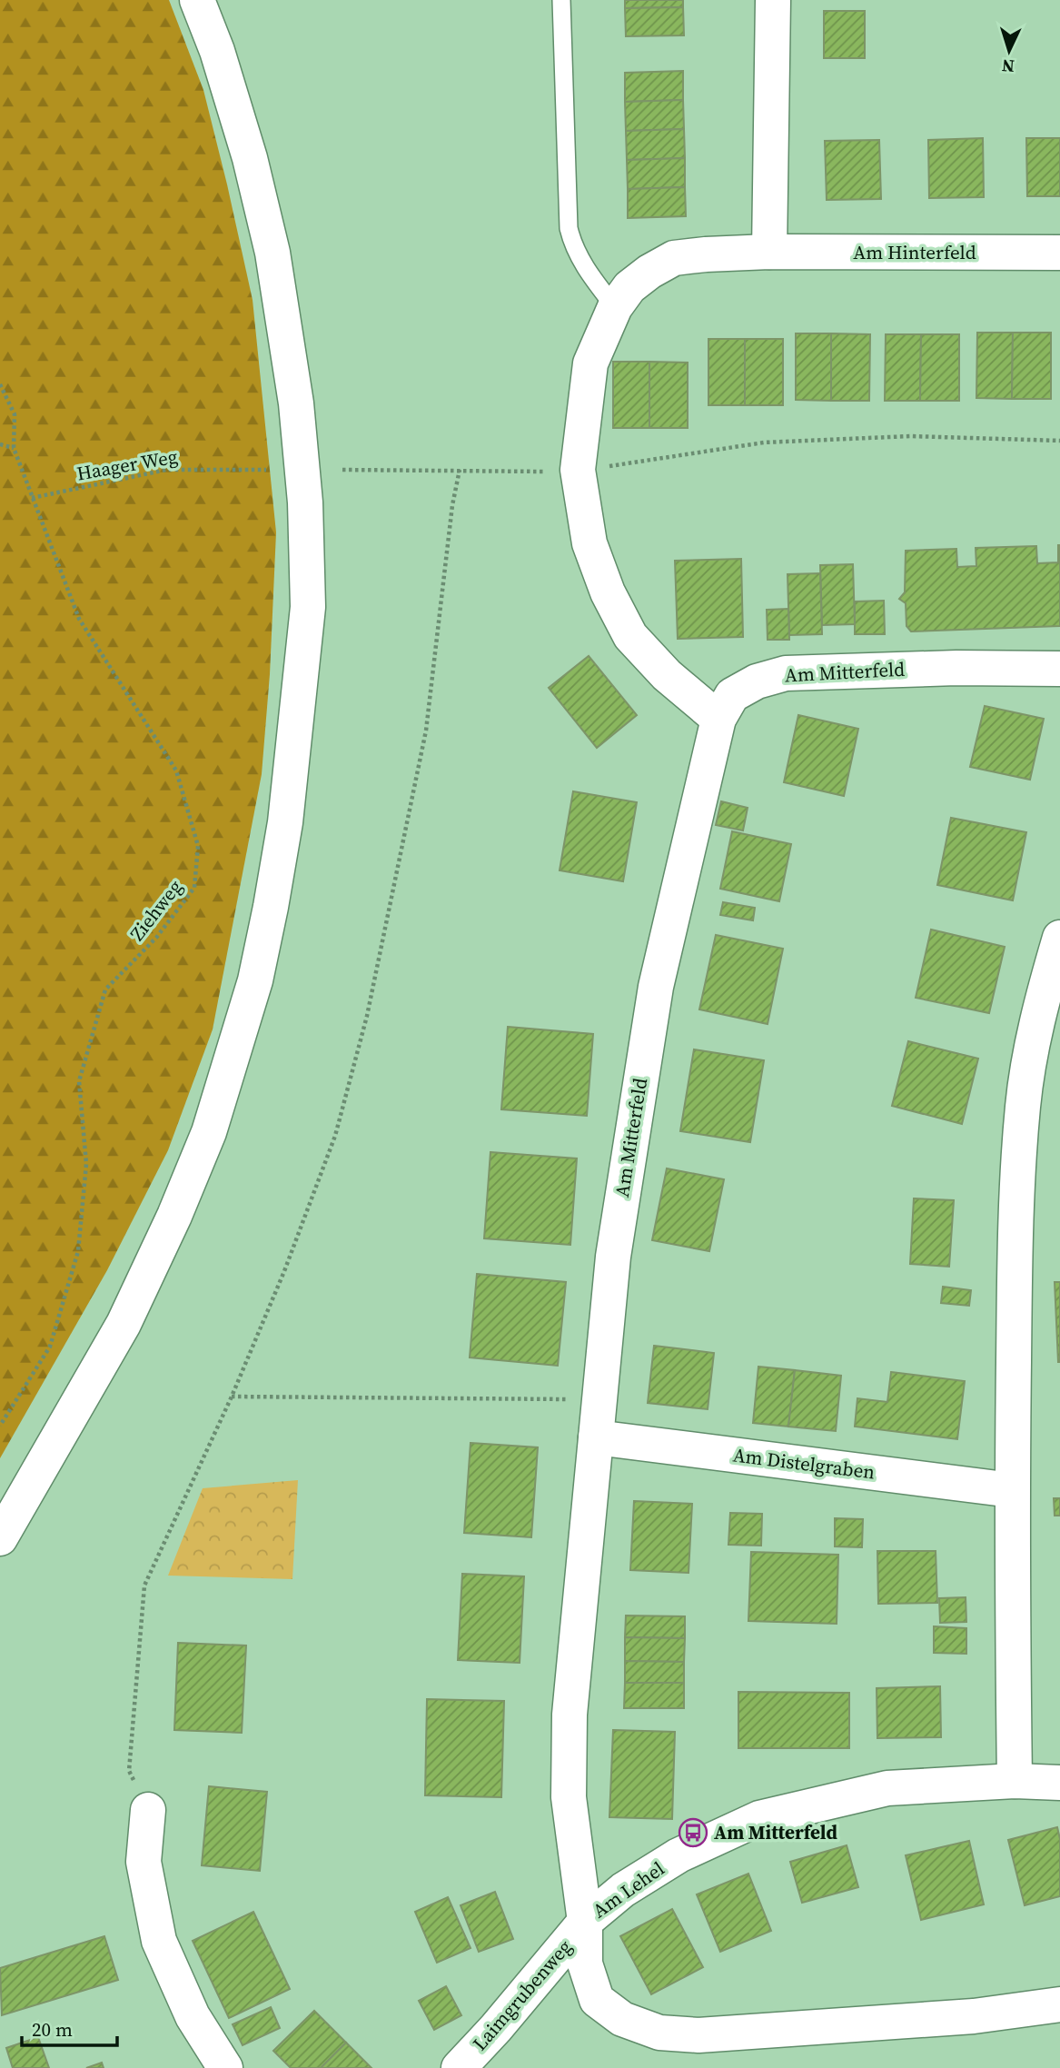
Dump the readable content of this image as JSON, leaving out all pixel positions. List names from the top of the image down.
{
  "streets": {
    "street": [
      "Am Hinterfeld",
      "Am Mitterfeld",
      "Am Distelgraben",
      "Am Lehel",
      "Laimgrubenweg"
    ],
    "path": ["Haager Weg", "Ziehweg"]
  },
  "crossings": [
    ["Am Hinterfeld", "Am Mitterfeld"],
    ["Haager Weg", "Ziehweg"],
    ["Am Mitterfeld", "Am Distelgraben"],
    ["Am Mitterfeld", "Am Lehel"],
    ["Am Mitterfeld", "Laimgrubenweg"],
    ["Am Lehel", "Laimgrubenweg"]
  ],
  "places": {
    "bus stop": ["Am Mitterfeld"]
  },
  "scale_bar": "20 m",
  "north": "bottom"
}
